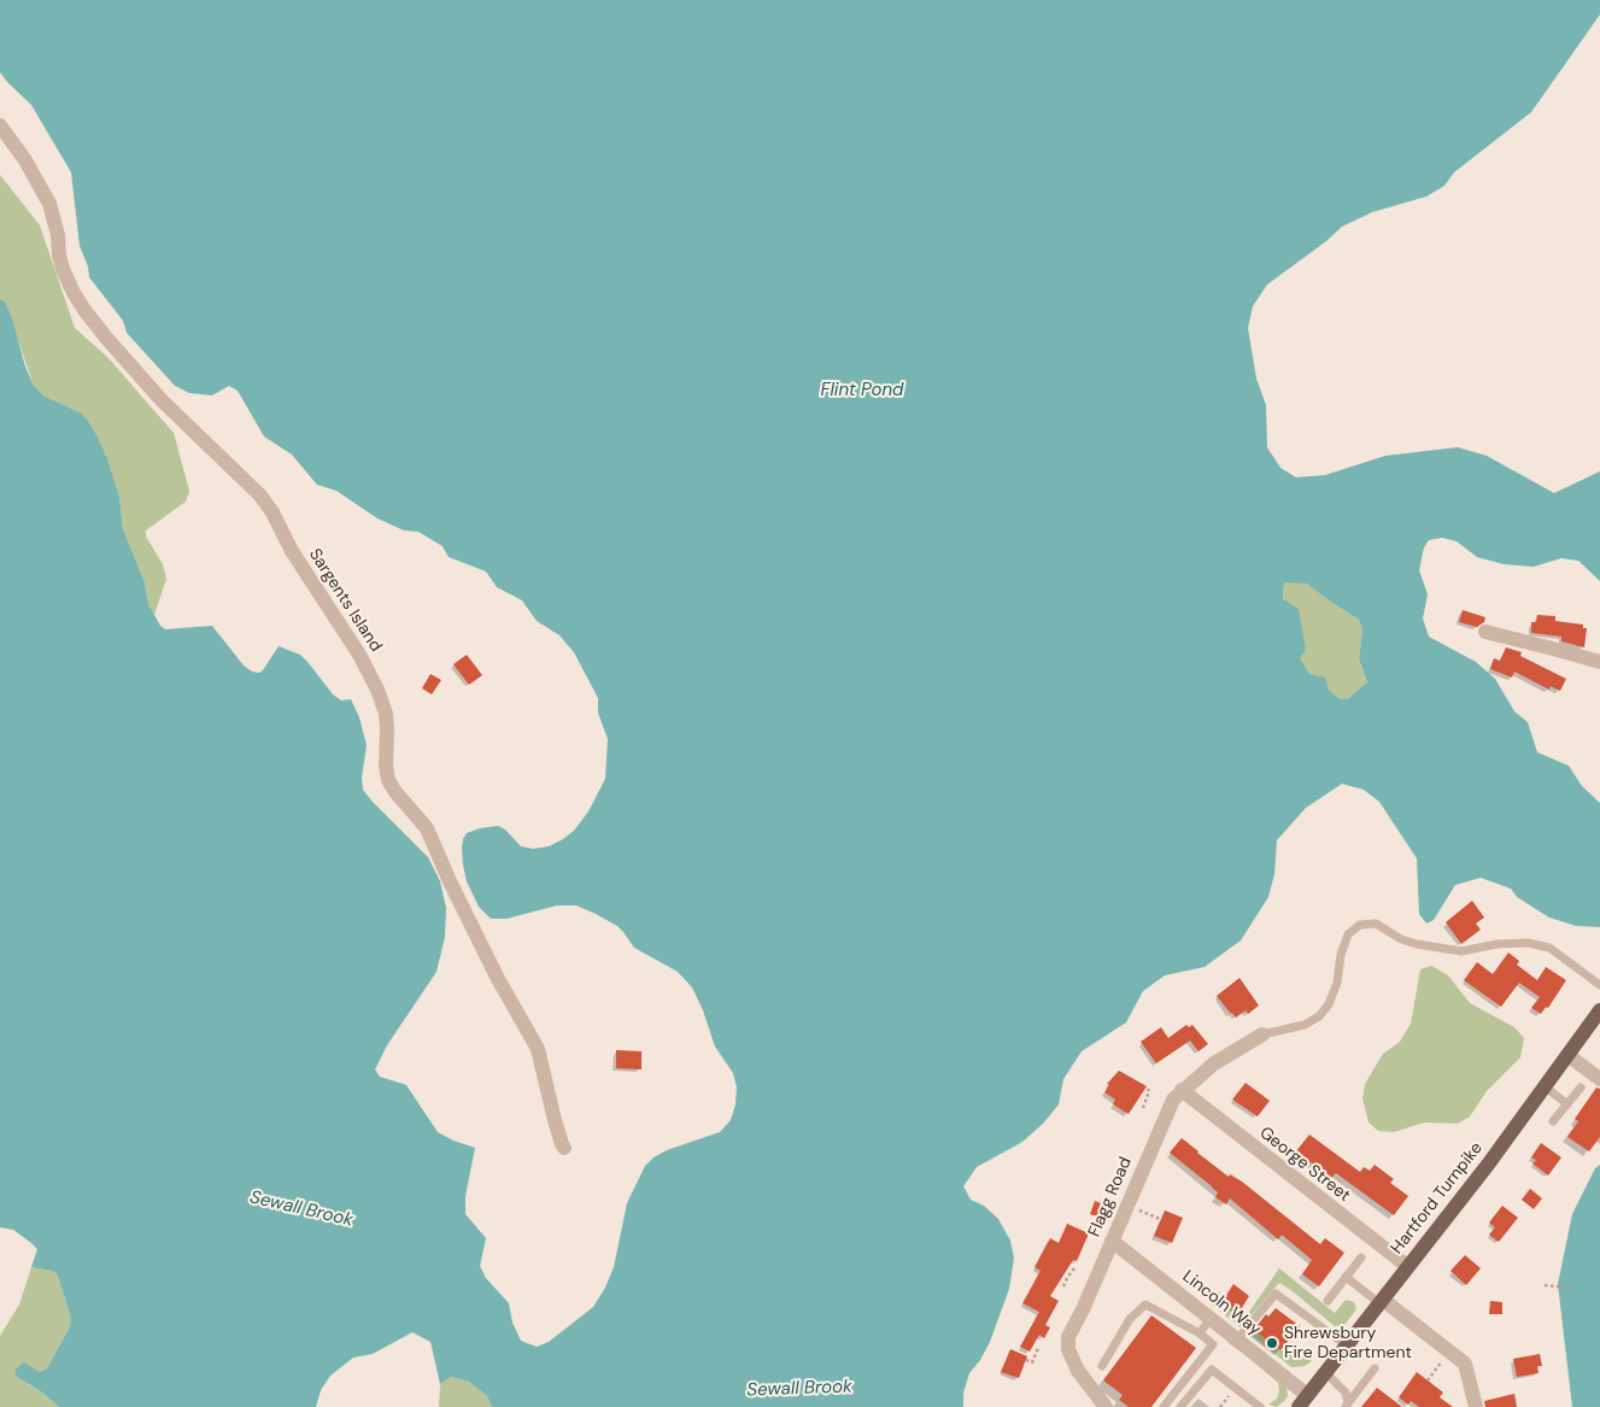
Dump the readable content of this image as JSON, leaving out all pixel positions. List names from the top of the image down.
{
  "streets": {
    "main road": ["Hartford Turnpike"],
    "street": [
      "Sargents Island",
      "George Street",
      "Flagg Road",
      "Lincoln Way"
    ]
  },
  "crossings": [
    ["George Street", "Flagg Road"],
    ["George Street", "Hartford Turnpike"],
    ["Flagg Road", "Lincoln Way"],
    ["Hartford Turnpike", "Lincoln Way"]
  ],
  "water": ["Flint Pond", "Sewall Brook"],
  "places": ["Shrewsbury Fire Department"]
}
